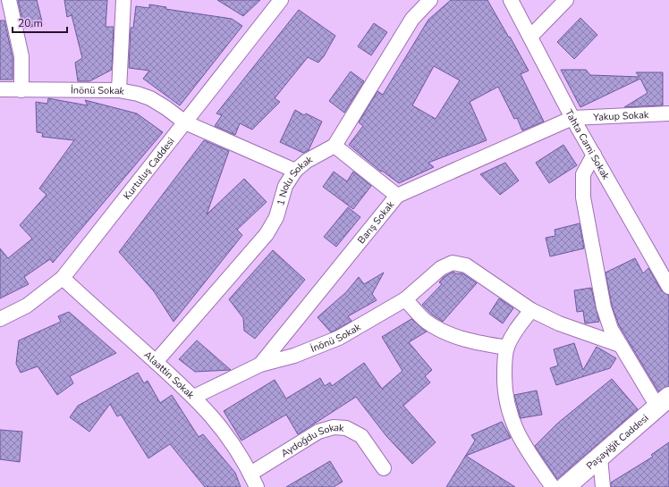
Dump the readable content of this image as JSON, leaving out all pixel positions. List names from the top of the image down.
{
  "streets": {
    "main road": ["Paşayiğit Caddesi"],
    "street": [
      "İnönü Sokak",
      "Yakup Sokak",
      "Tahta Cami Sokak",
      "Kurtuluş Caddesi",
      "1 Nolu Sokak",
      "Barış Sokak",
      "Alaattin Sokak",
      "Aydoğdu Sokak"
    ]
  },
  "crossings": [
    ["İnönü Sokak", "Kurtuluş Caddesi"],
    ["İnönü Sokak", "1 Nolu Sokak"],
    ["İnönü Sokak", "Barış Sokak"],
    ["Yakup Sokak", "Tahta Cami Sokak"],
    ["Yakup Sokak", "Barış Sokak"],
    ["Tahta Cami Sokak", "Barış Sokak"],
    ["Kurtuluş Caddesi", "Alaattin Sokak"],
    ["1 Nolu Sokak", "Alaattin Sokak"],
    ["Alaattin Sokak", "Aydoğdu Sokak"]
  ],
  "scale_bar": "20 m"
}
